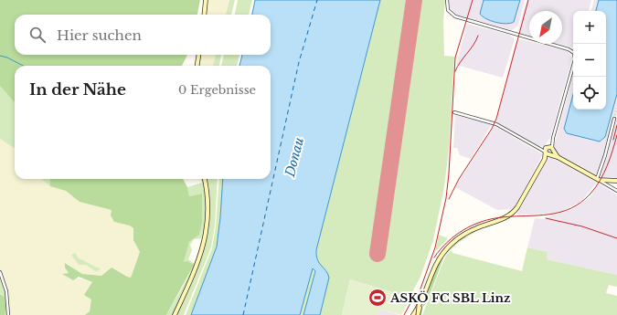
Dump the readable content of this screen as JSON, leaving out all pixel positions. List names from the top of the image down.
{
  "water": ["Donau"],
  "places": {
    "sports": ["ASKÖ FC SBL Linz"]
  },
  "north": "bottom left",
  "page": {
    "map_buttons": ["+", "−"],
    "search": "Hier suchen",
    "heading": ["In der Nähe", "0 Ergebnisse"]
  }
}
